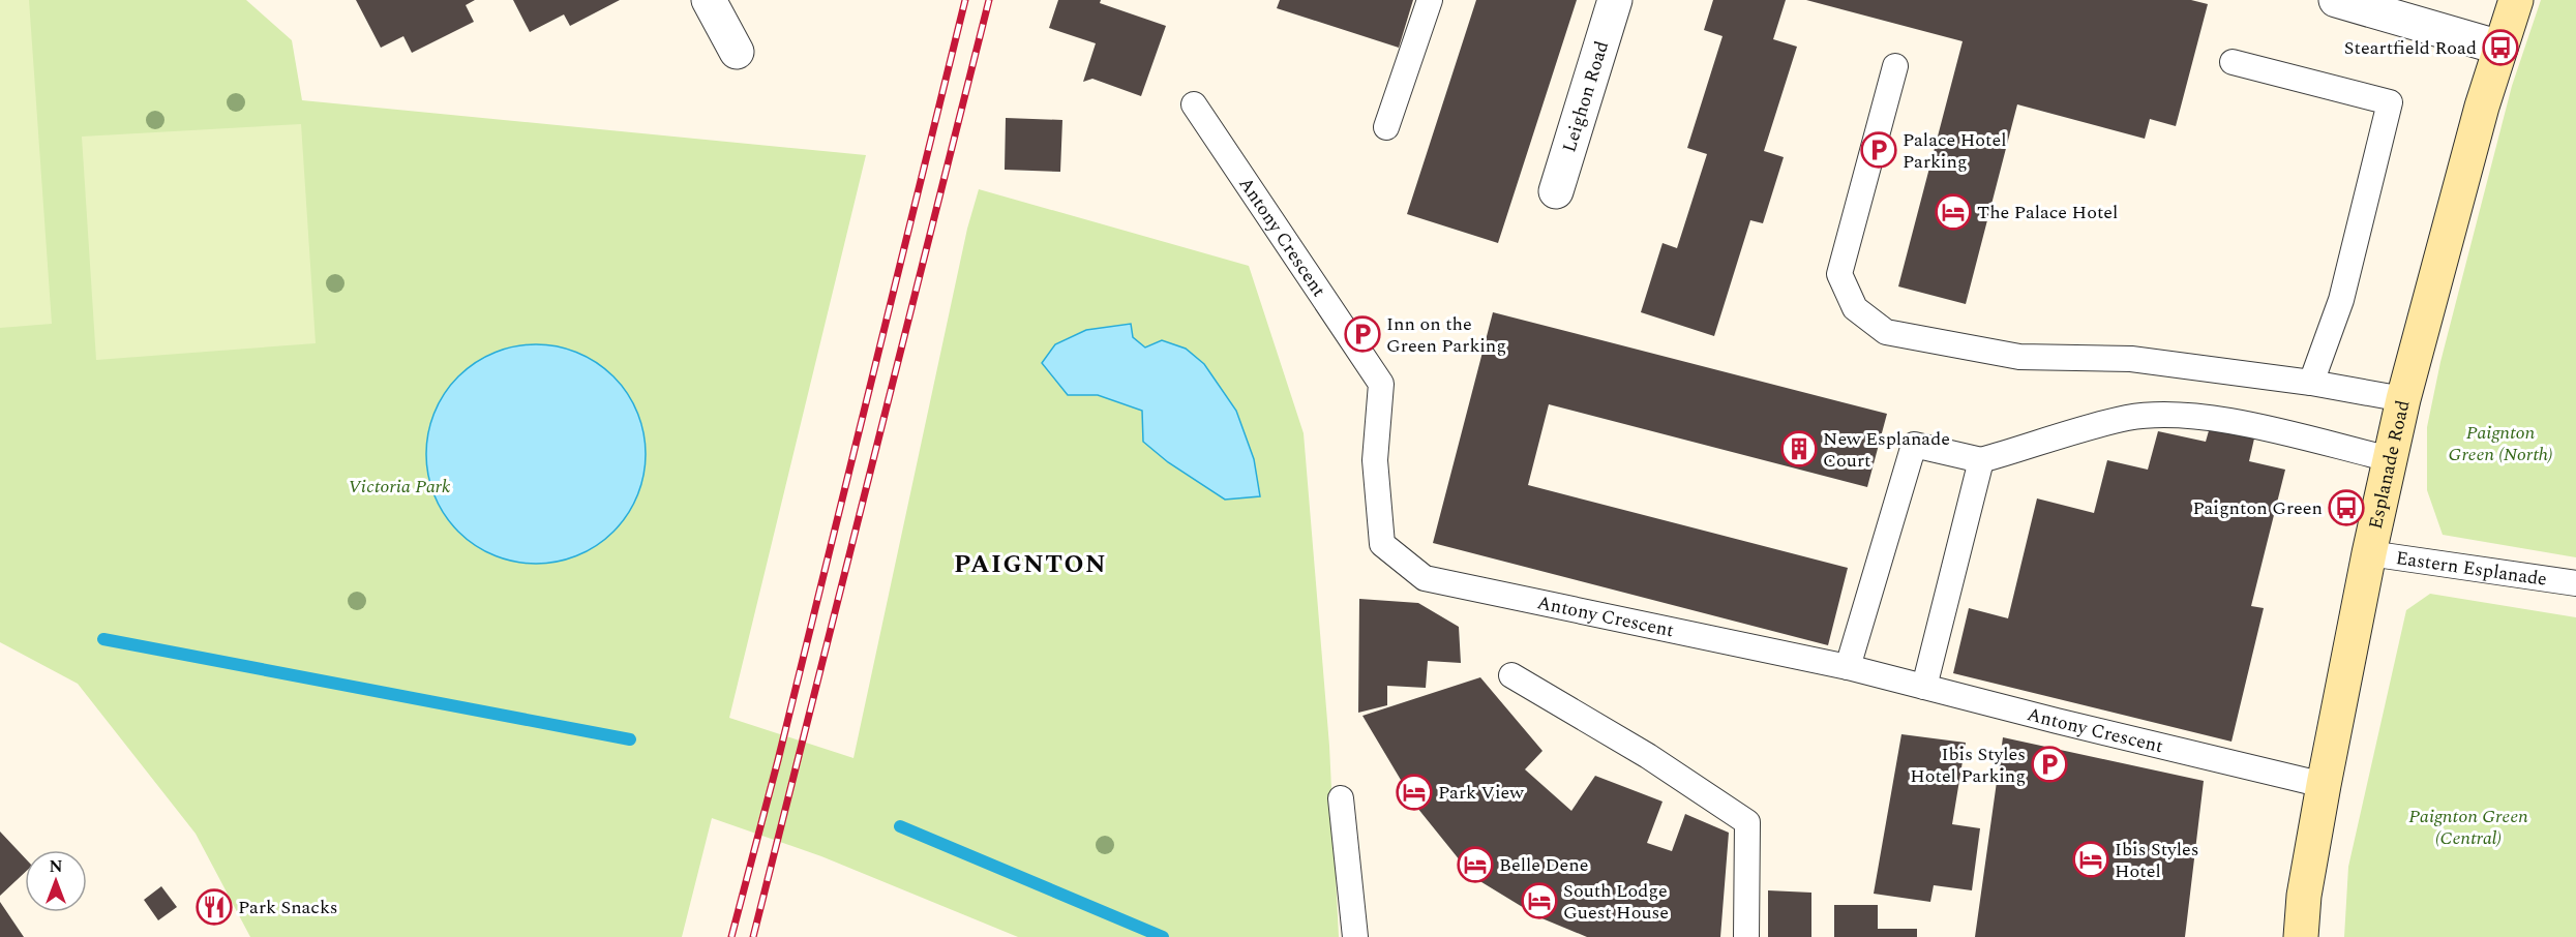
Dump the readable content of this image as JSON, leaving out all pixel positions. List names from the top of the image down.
{
  "streets": {
    "main road": ["Esplanade Road"],
    "street": ["Leighon Road"],
    "lane": ["Antony Crescent", "Eastern Esplanade"]
  },
  "crossings": [
    ["Antony Crescent", "Esplanade Road"],
    ["Esplanade Road", "Eastern Esplanade"]
  ],
  "districts": ["PAIGNTON"],
  "parks": ["Paignton Green (North)", "Victoria Park", "Paignton Green (Central)"],
  "places": {
    "bus stop": ["Steartfield Road", "Paignton Green"],
    "parking": ["Palace Hotel Parking", "Inn on the Green Parking", "Ibis Styles Hotel Parking"],
    "hotel": [
      "The Palace Hotel",
      "Park View",
      "Ibis Styles Hotel",
      "Belle Dene",
      "South Lodge Guest House"
    ],
    "building": ["New Esplanade Court"],
    "restaurant": ["Park Snacks"]
  },
  "north": "top"
}
